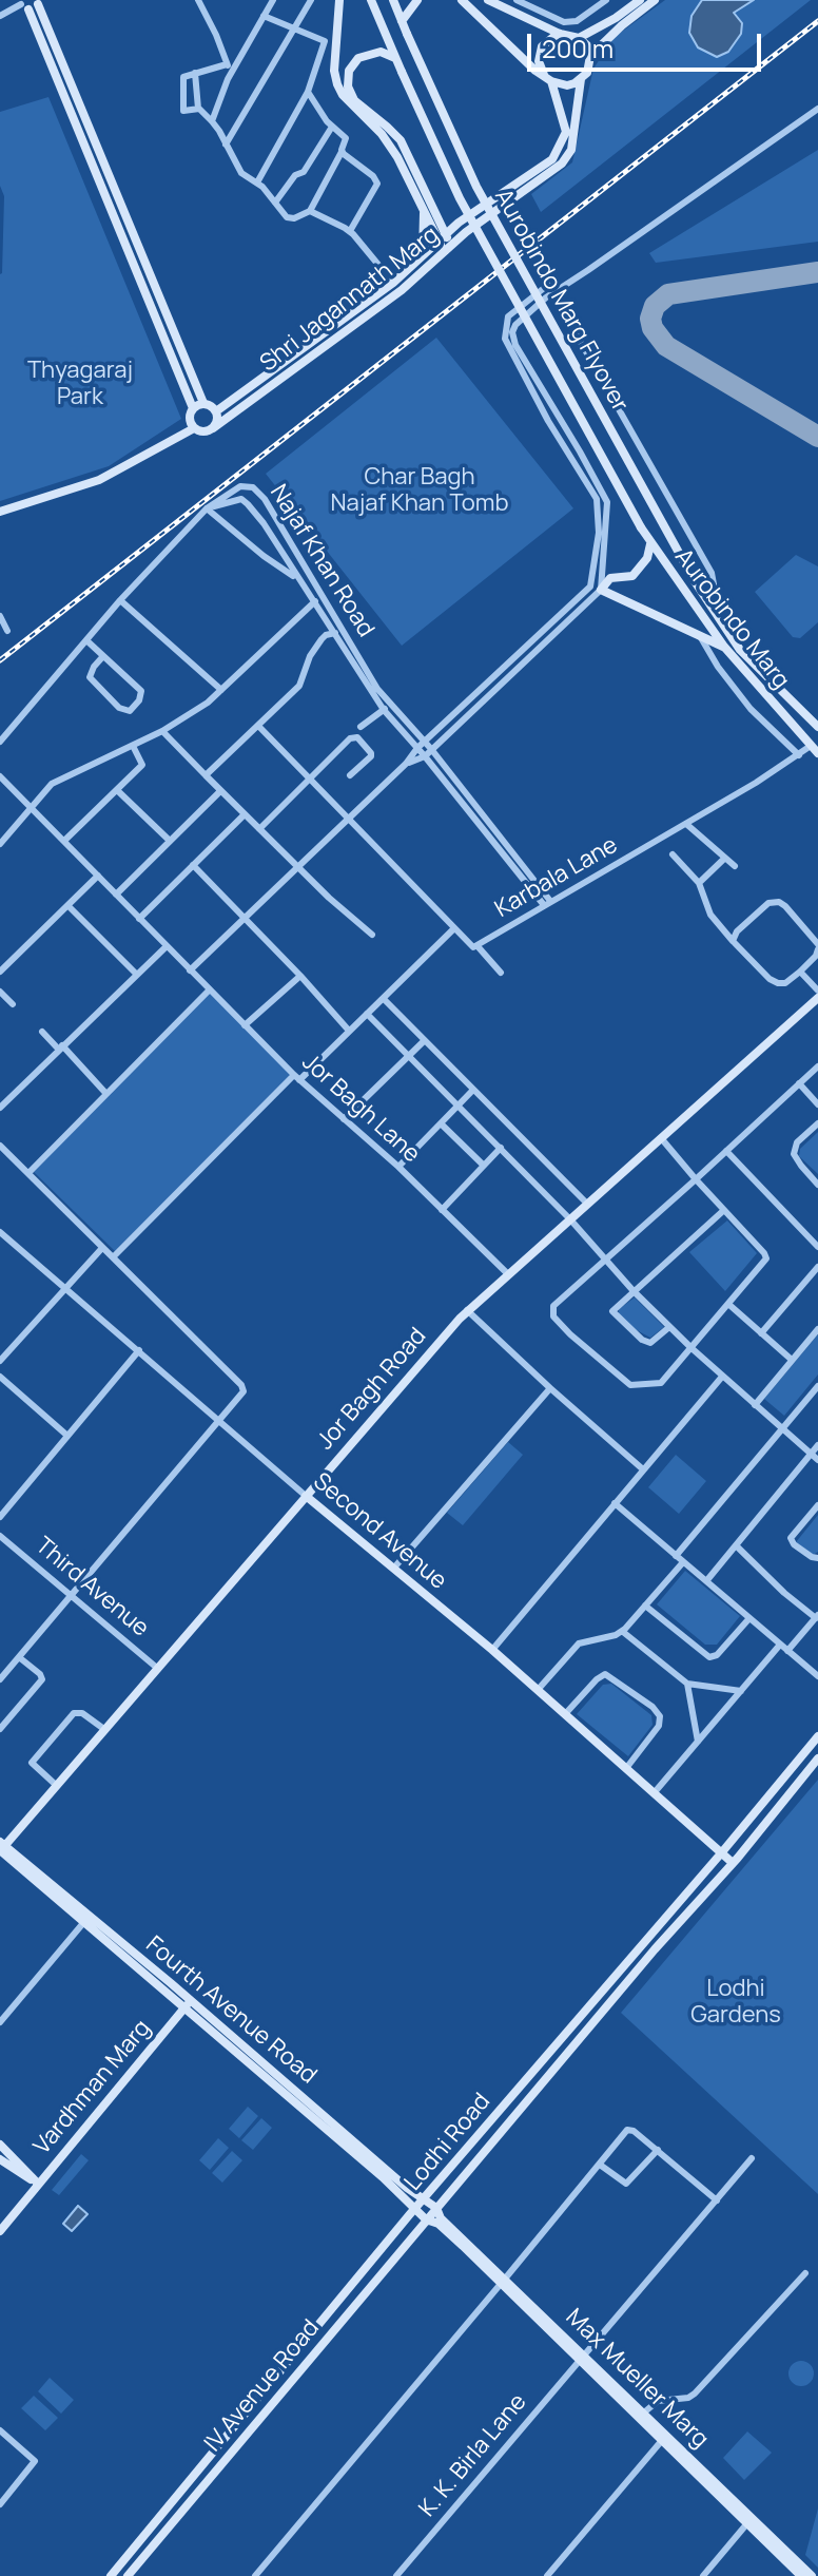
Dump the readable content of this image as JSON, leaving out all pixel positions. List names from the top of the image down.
{
  "streets": {
    "main road": [
      "Shri Jagannath Marg",
      "Aurobindo Marg Flyover",
      "Aurobindo Marg",
      "Jor Bagh Road",
      "Second Avenue",
      "Fourth Avenue Road",
      "Vardhman Marg",
      "Lodhi Road",
      "Max Mueller Marg",
      "IV Avenue Road"
    ],
    "street": [
      "Najaf Khan Road",
      "Karbala Lane",
      "Jor Bagh Lane",
      "Third Avenue",
      "K. K. Birla Lane"
    ]
  },
  "crossings": [
    ["Aurobindo Marg Flyover", "Aurobindo Marg"],
    ["Najaf Khan Road", "Karbala Lane"],
    ["Aurobindo Marg", "Karbala Lane"],
    ["Jor Bagh Lane", "Jor Bagh Road"],
    ["Jor Bagh Road", "Second Avenue"],
    ["Jor Bagh Road", "Third Avenue"],
    ["Jor Bagh Road", "Fourth Avenue Road"],
    ["Second Avenue", "Lodhi Road"],
    ["Fourth Avenue Road", "Vardhman Marg"],
    ["Fourth Avenue Road", "Lodhi Road"],
    ["Fourth Avenue Road", "Max Mueller Marg"],
    ["Fourth Avenue Road", "IV Avenue Road"],
    ["Lodhi Road", "Max Mueller Marg"],
    ["Lodhi Road", "IV Avenue Road"],
    ["Max Mueller Marg", "IV Avenue Road"],
    ["Max Mueller Marg", "K. K. Birla Lane"]
  ],
  "parks": ["Thyagaraj Park", "Char Bagh Najaf Khan Tomb", "Lodhi Gardens"],
  "scale_bar": "200 m"
}
